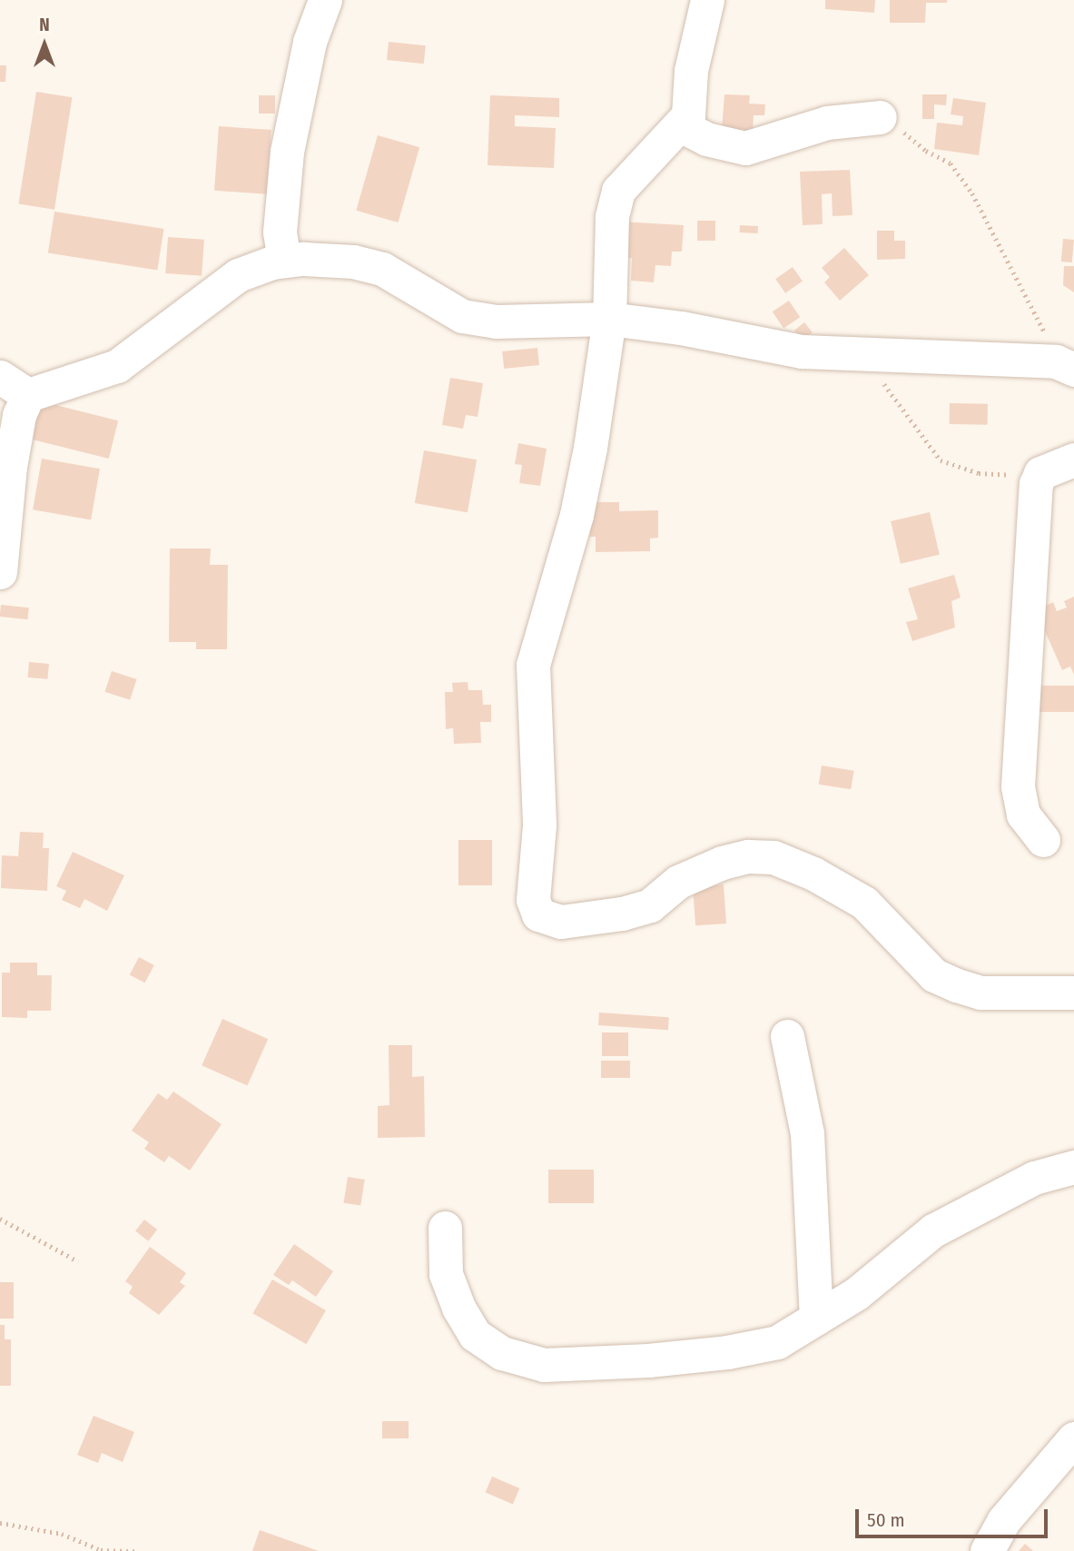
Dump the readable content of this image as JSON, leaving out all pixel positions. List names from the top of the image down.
{
  "scale_bar": "50 m",
  "north": "top"
}
